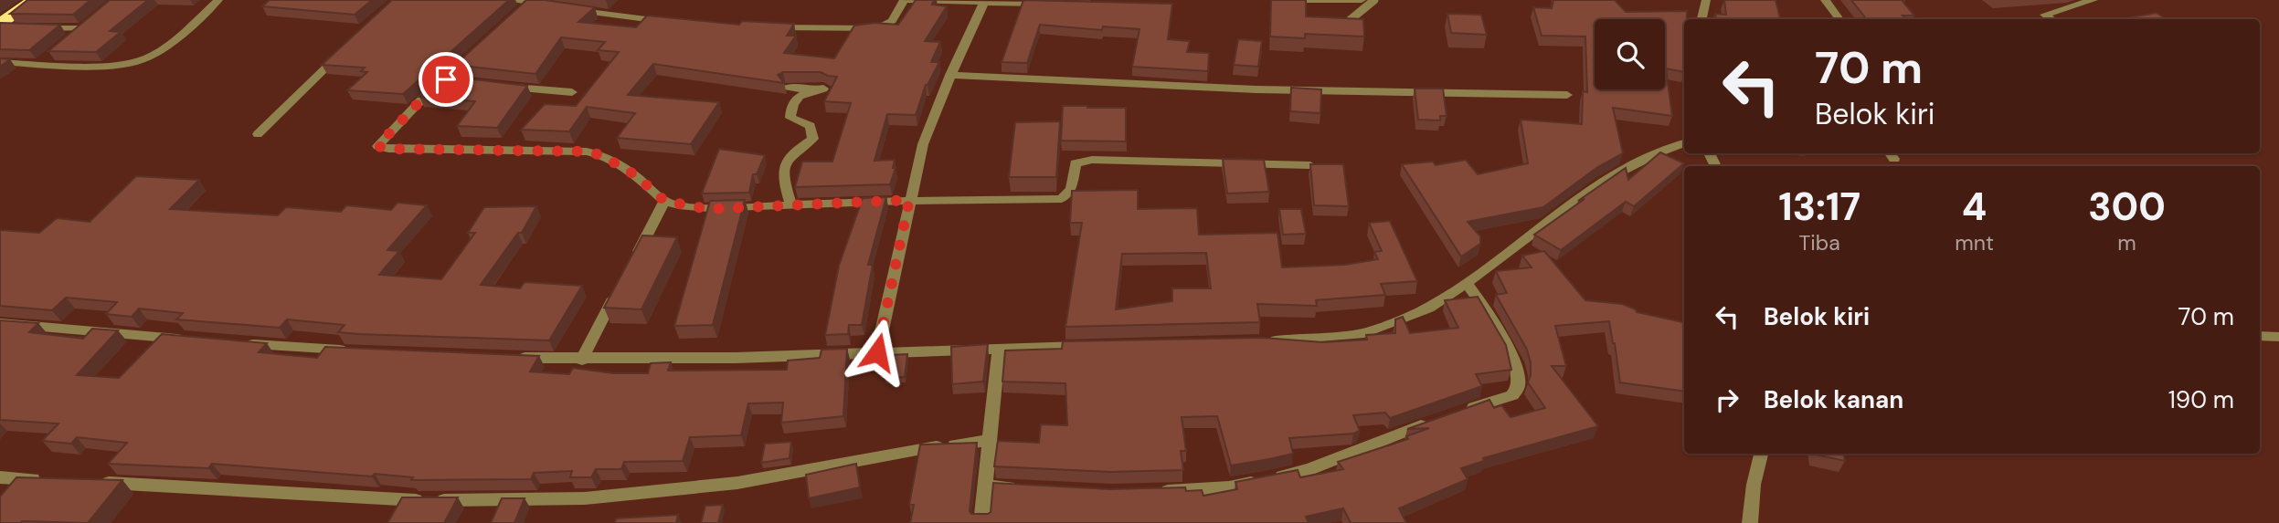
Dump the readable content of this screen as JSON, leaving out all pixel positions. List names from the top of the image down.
{
  "page": {
    "turn": ["70 m", "Belok kiri"],
    "eta": [
      "13:17",
      "Tiba",
      "4",
      "mnt",
      "300",
      "m"
    ],
    "list": [
      {
        "name": "Belok kiri",
        "value": "70 m"
      },
      {
        "name": "Belok kanan",
        "value": "190 m"
      }
    ]
  }
}
